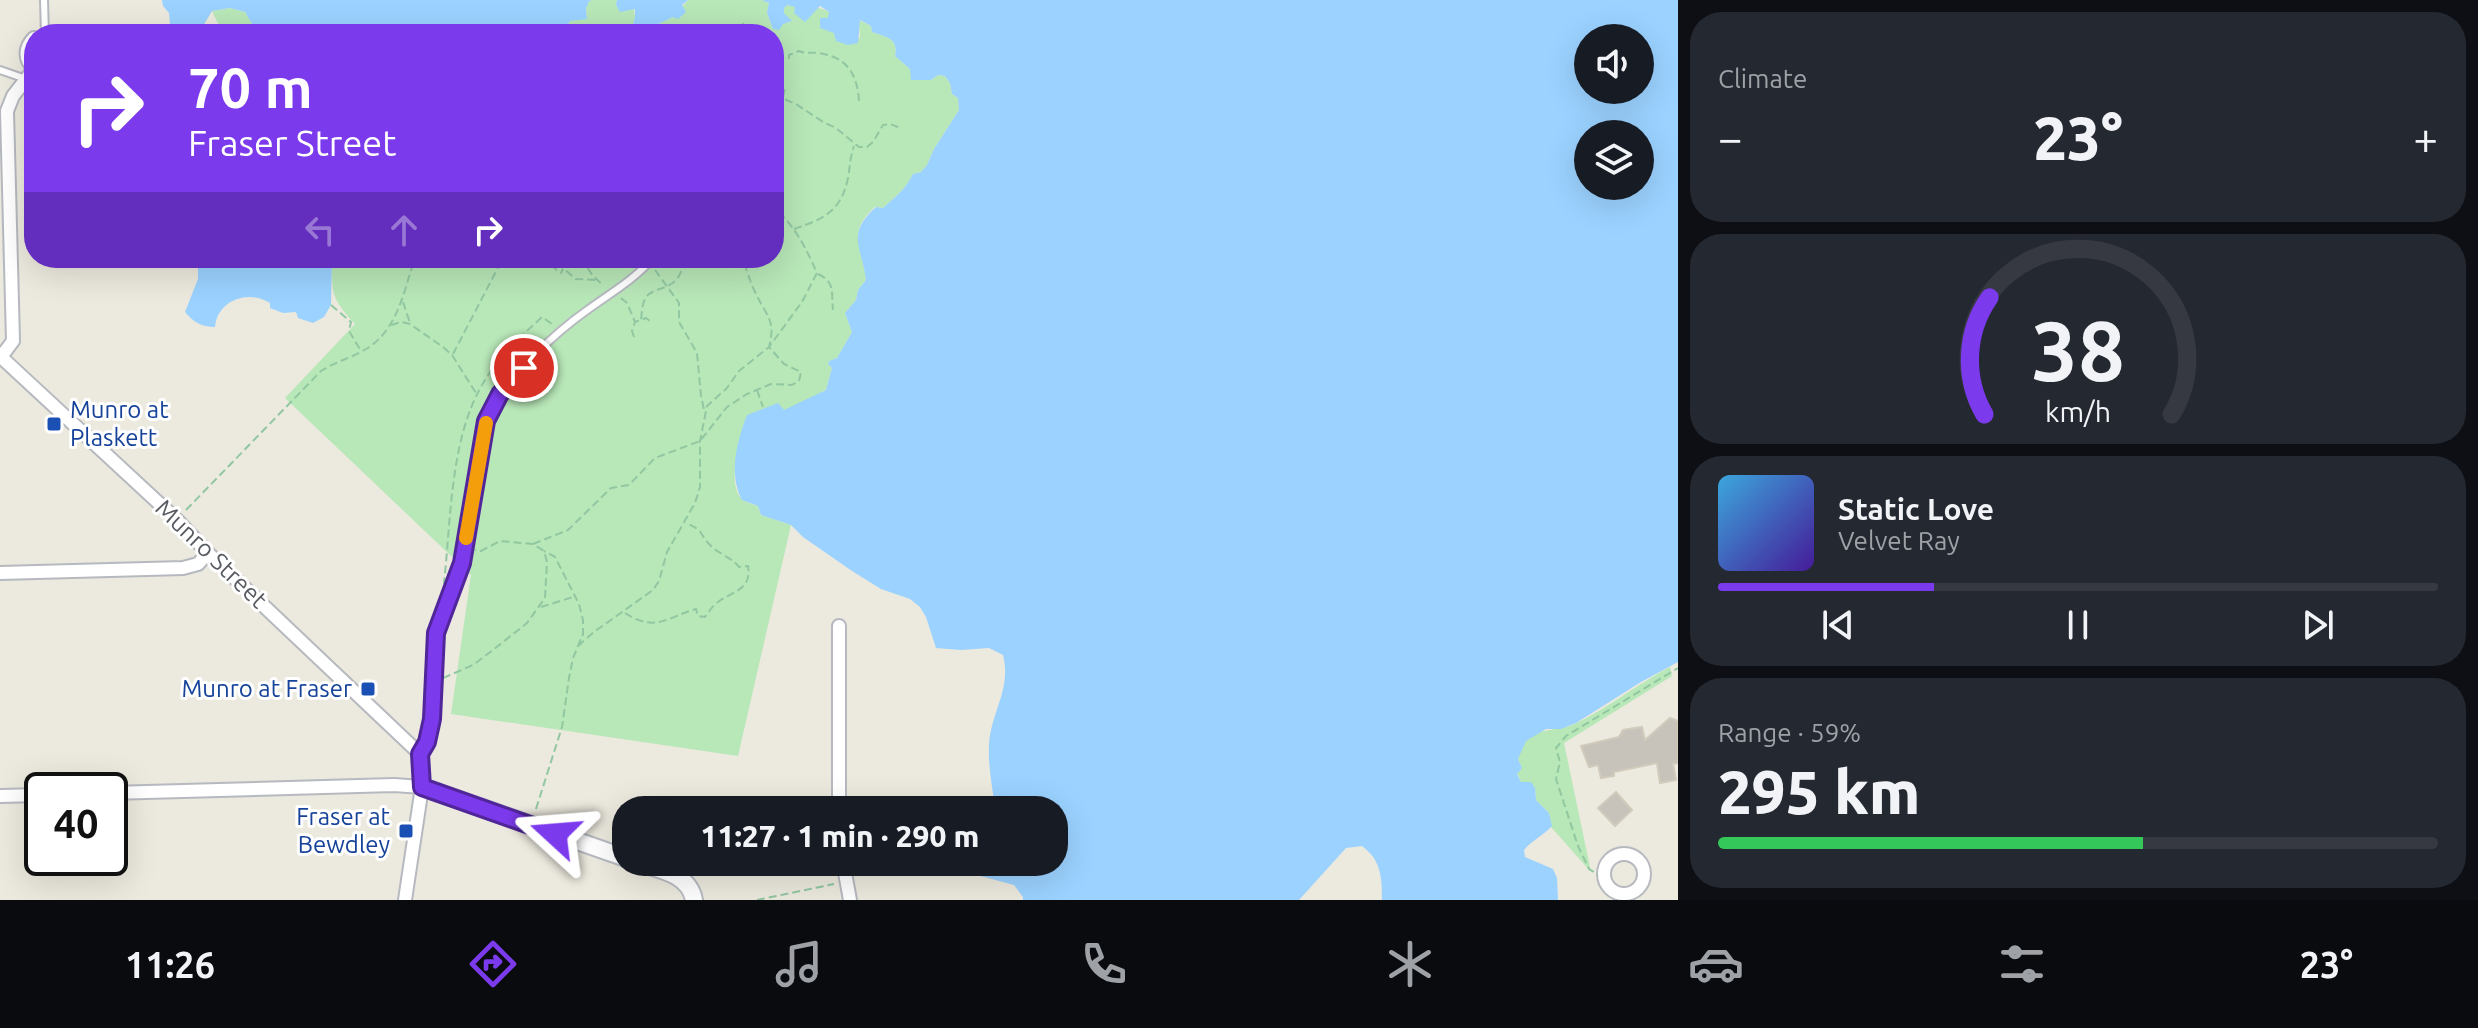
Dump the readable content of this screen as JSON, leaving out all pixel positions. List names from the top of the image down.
{
  "streets": {
    "street": ["Munro Street"]
  },
  "places": {
    "transit": ["Munro at Plaskett", "Munro at Fraser", "Fraser at Bewdley"]
  },
  "page": {
    "tile": [
      "Climate",
      ["Range · 59%", "295 km"]
    ],
    "turn": ["70 m", "Fraser Street"],
    "heat": ["−", "23°", "+"],
    "song": ["Static Love", "Velvet Ray"],
    "limit": "40",
    "trip": "11:27 · 1 min · 290 m",
    "tabs": ["11:26", "23°"],
    "gauge": ["38", "km/h"]
  }
}
